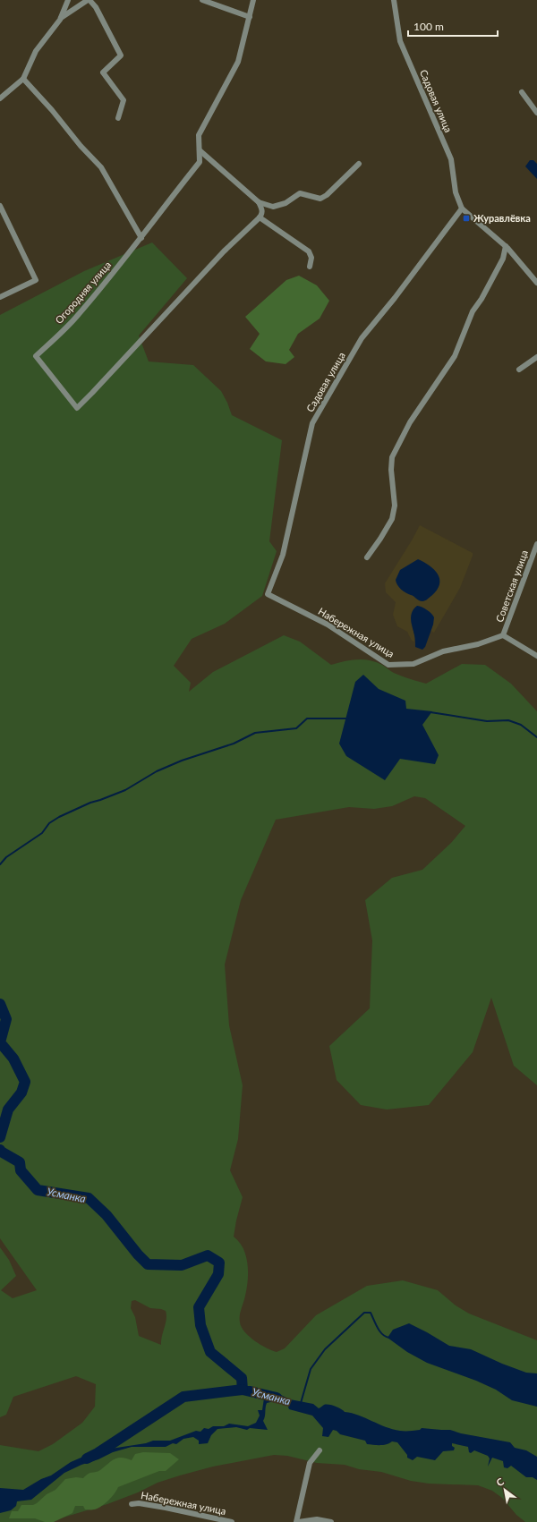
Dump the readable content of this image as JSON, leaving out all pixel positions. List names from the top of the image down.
{
  "streets": {
    "street": [
      "Садовая улица",
      "Огородняя улица",
      "Советская улица",
      "Набережная улица"
    ]
  },
  "crossings": [
    ["Садовая улица", "Набережная улица"],
    ["Советская улица", "Набережная улица"]
  ],
  "water": ["Усманка"],
  "places": {
    "transit": ["Журавлёвка"]
  },
  "scale_bar": "100 m",
  "north": "top left"
}
